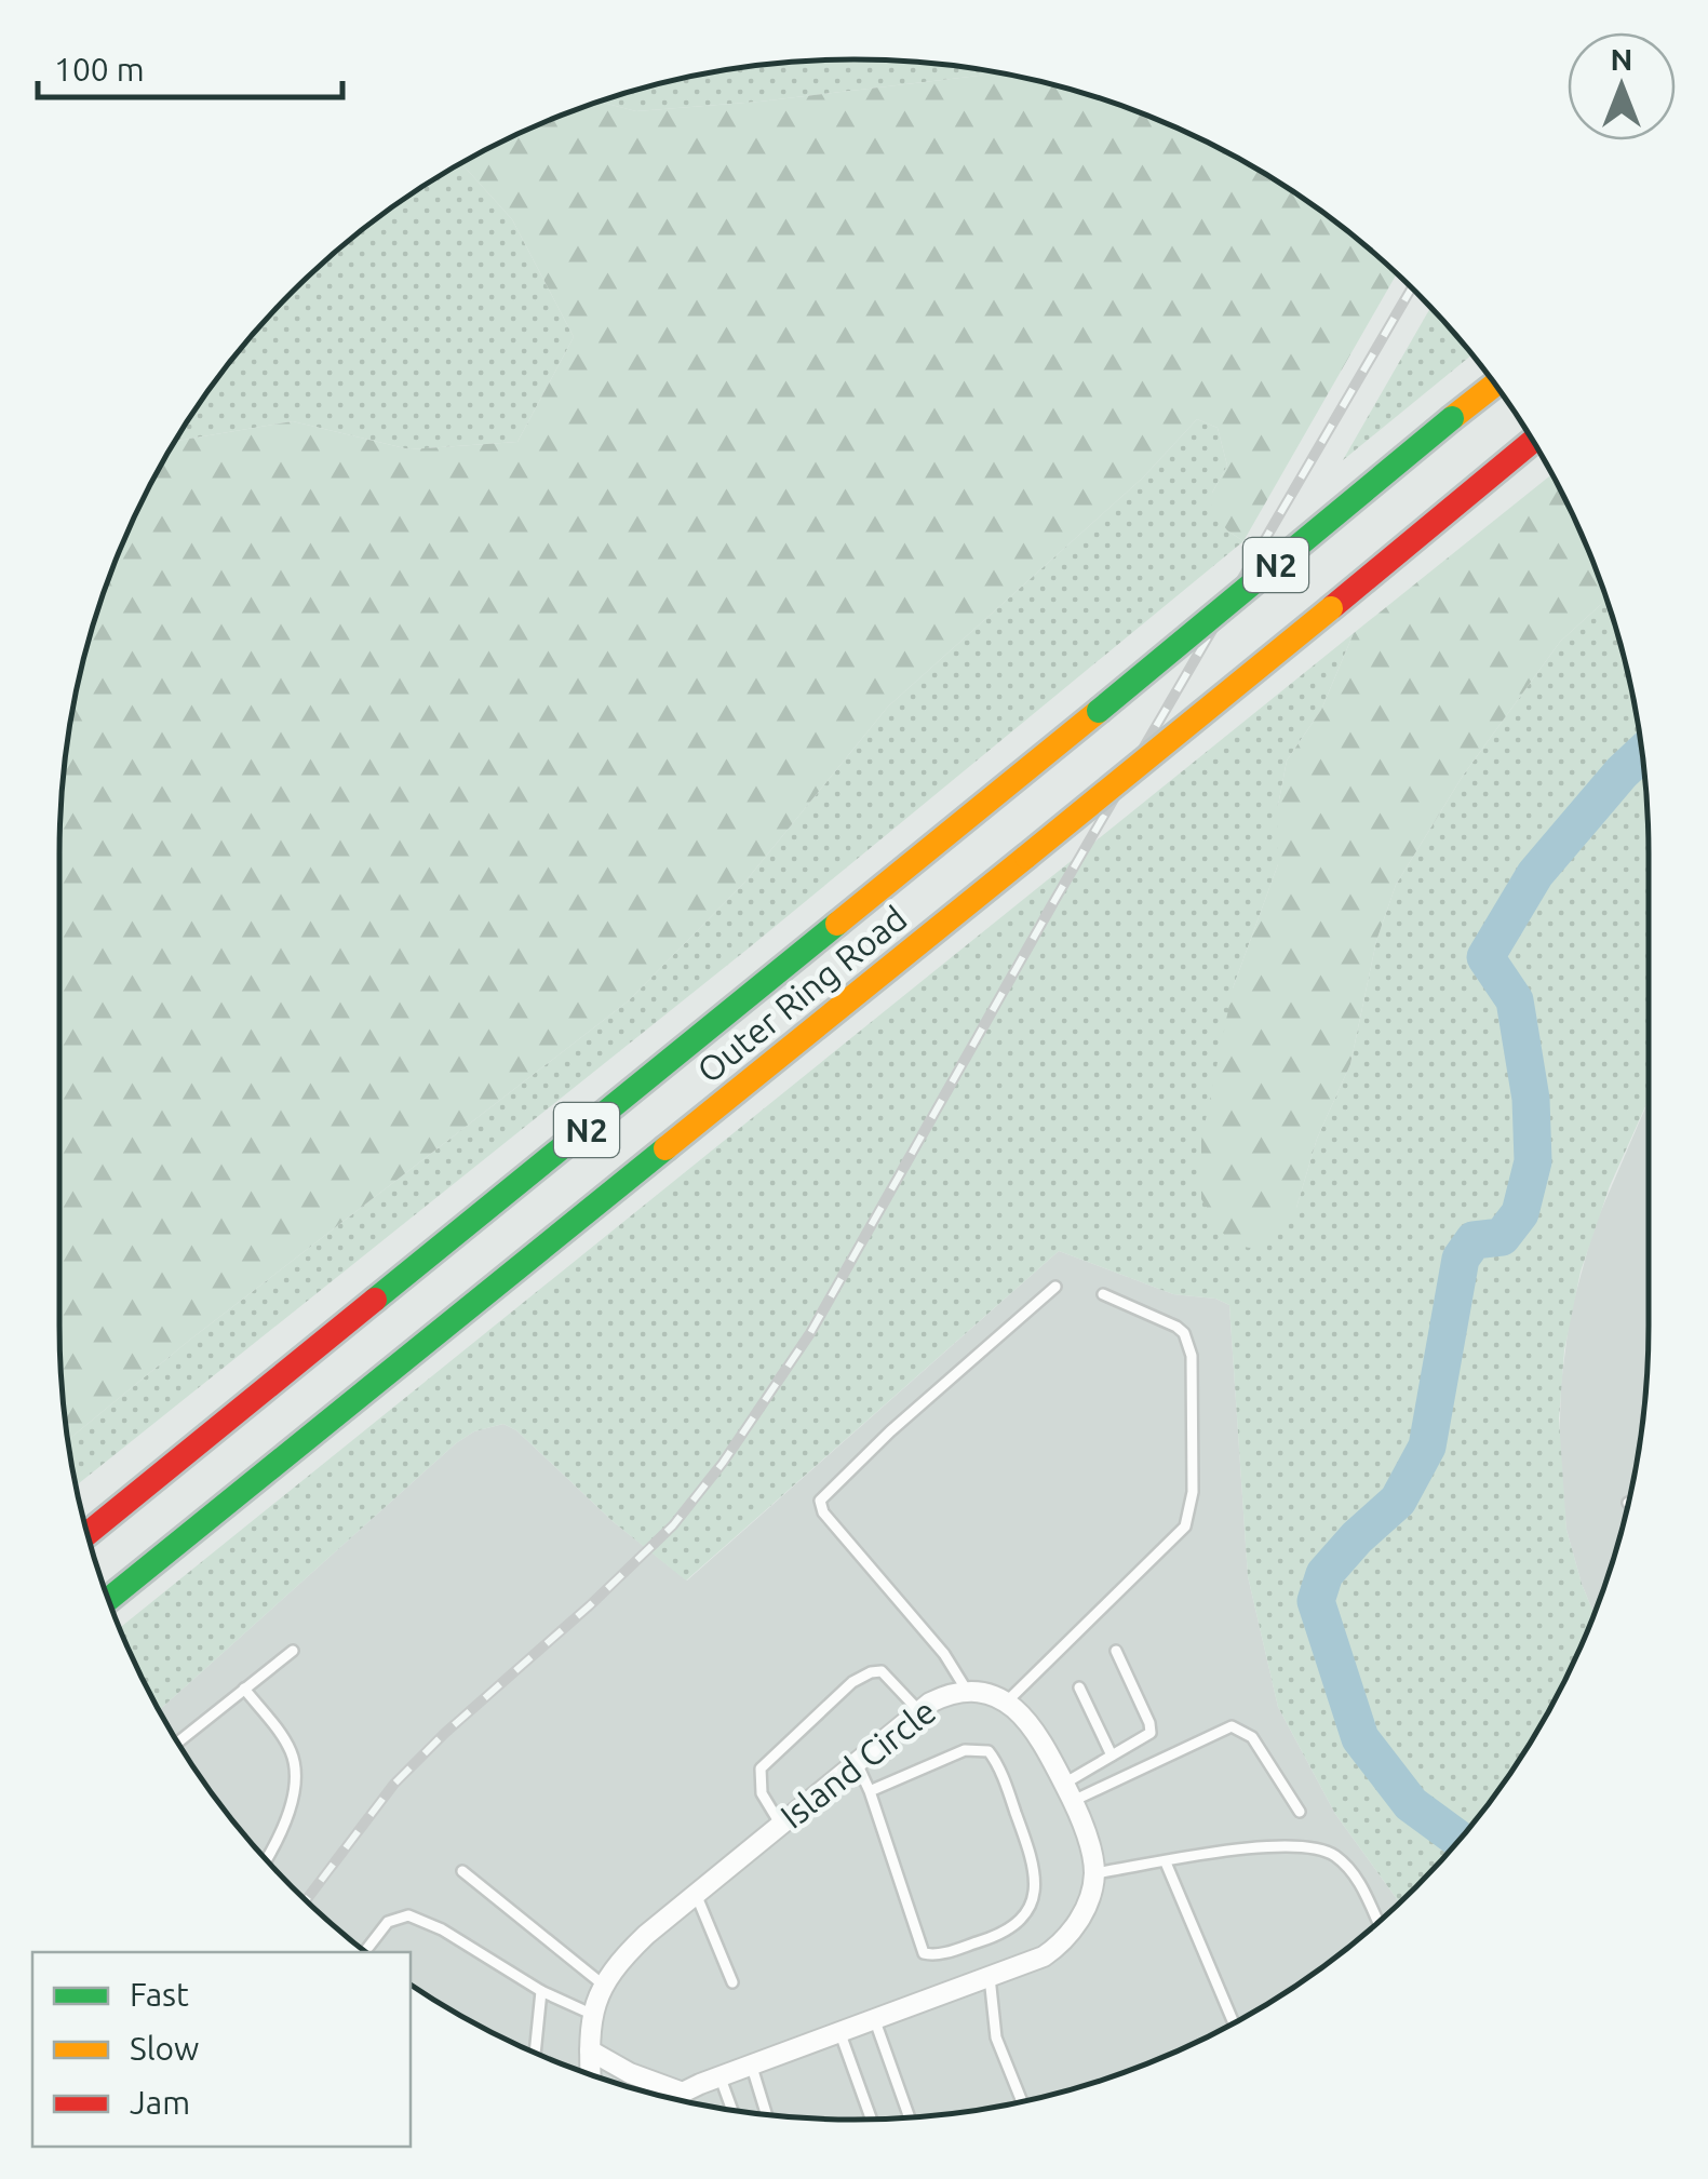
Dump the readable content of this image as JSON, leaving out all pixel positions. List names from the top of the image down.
{
  "streets": {
    "highway": ["N2", "Outer Ring Road"],
    "street": ["Island Circle"]
  },
  "legend": ["Fast", "Slow", "Jam"],
  "scale_bar": "100 m",
  "north": "top"
}
